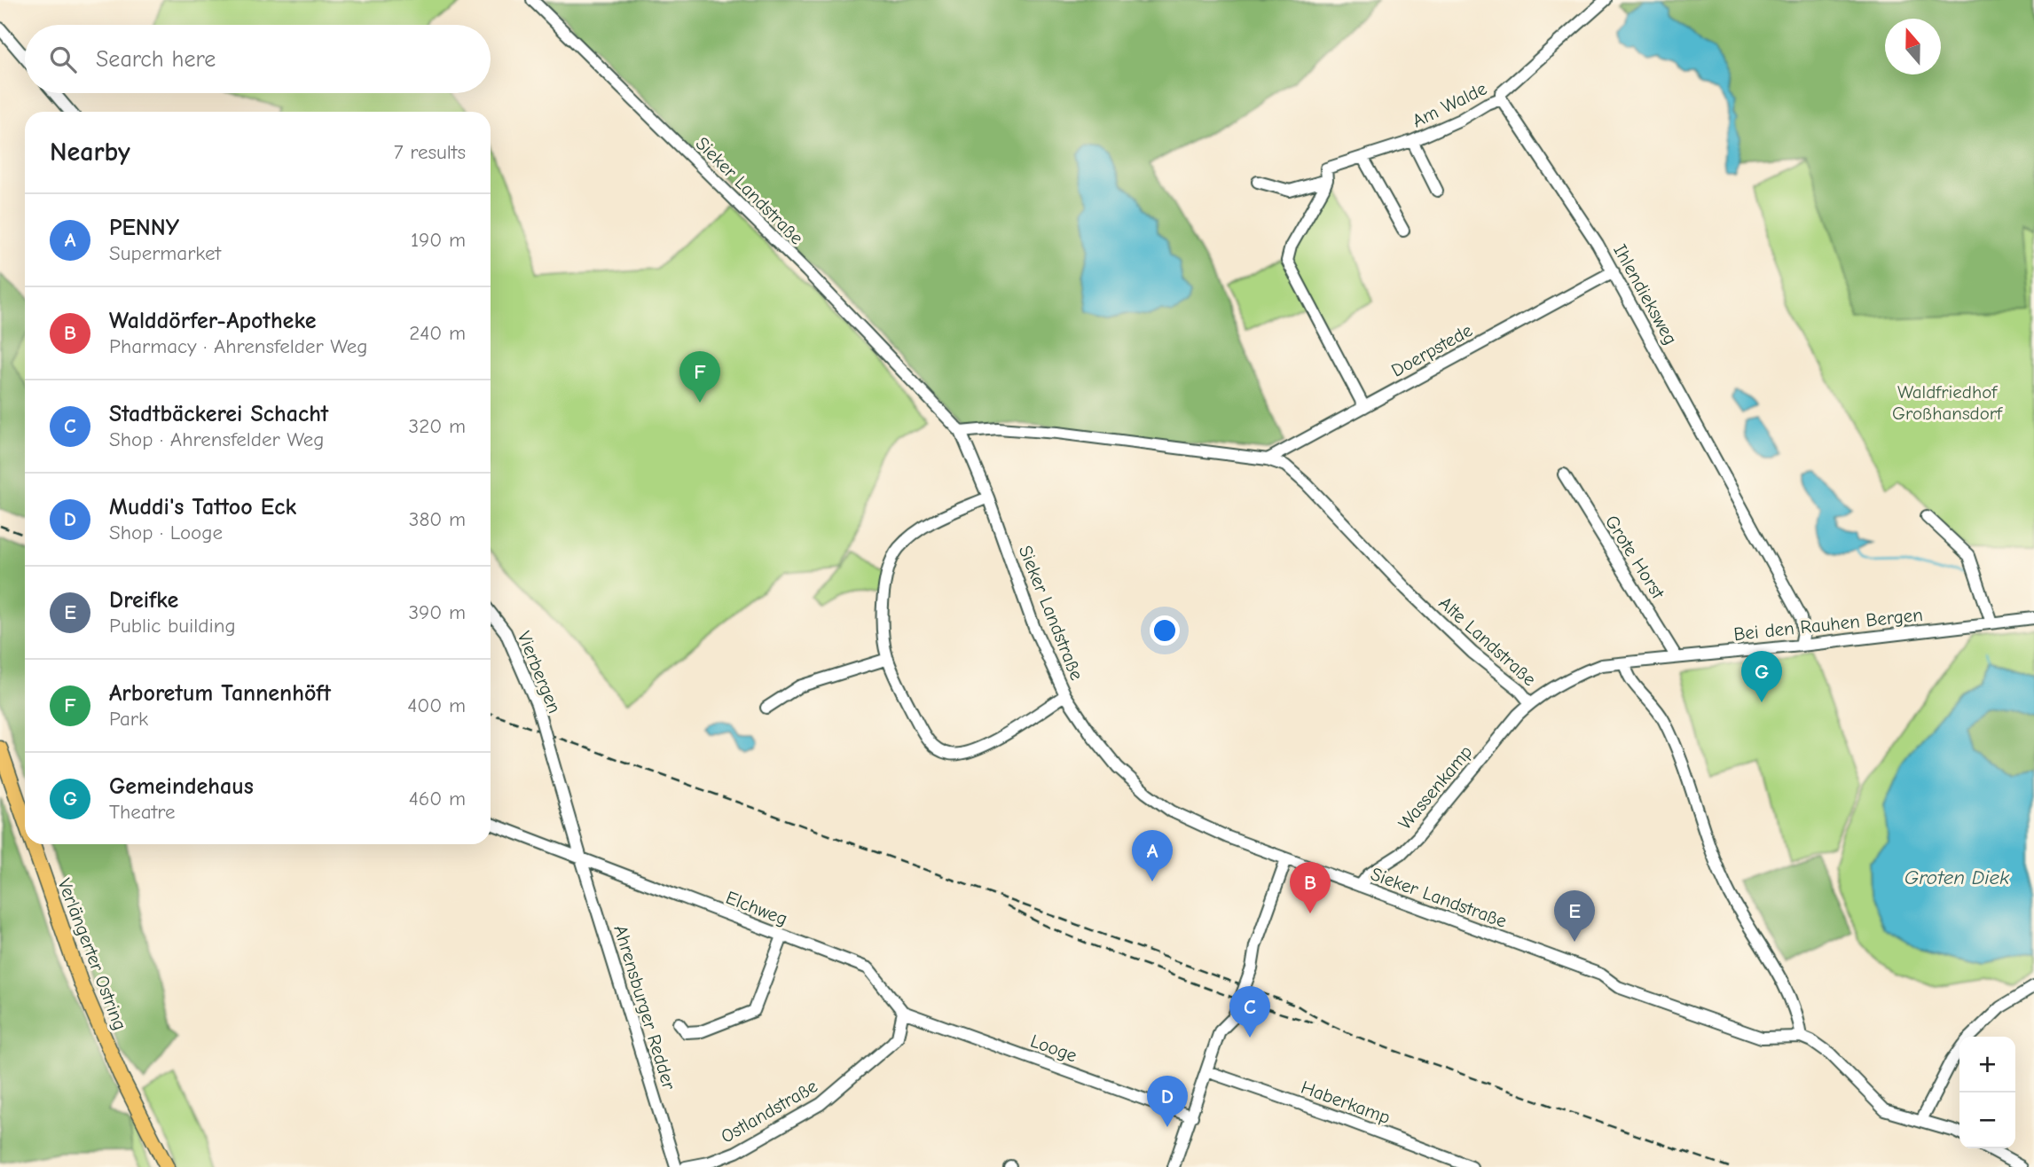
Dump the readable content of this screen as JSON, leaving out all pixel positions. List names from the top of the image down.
{
  "streets": {
    "main road": ["Verlängerter Ostring"],
    "street": [
      "Am Walde",
      "Sieker Landstraße",
      "Ihlendieksweg",
      "Doerpstede",
      "Grote Horst",
      "Bei den Rauhen Bergen",
      "Alte Landstraße",
      "Vierbergen",
      "Wassenkamp",
      "Elchweg",
      "Ahrensburger Redder",
      "Looge",
      "Haberkamp",
      "Ostlandstraße"
    ]
  },
  "crossings": [
    ["Am Walde", "Ihlendieksweg"],
    ["Am Walde", "Doerpstede"],
    ["Sieker Landstraße", "Alte Landstraße"],
    ["Sieker Landstraße", "Wassenkamp"],
    ["Ihlendieksweg", "Doerpstede"],
    ["Ihlendieksweg", "Bei den Rauhen Bergen"],
    ["Doerpstede", "Alte Landstraße"],
    ["Grote Horst", "Bei den Rauhen Bergen"],
    ["Bei den Rauhen Bergen", "Alte Landstraße"],
    ["Alte Landstraße", "Wassenkamp"],
    ["Vierbergen", "Ahrensburger Redder"],
    ["Elchweg", "Ahrensburger Redder"],
    ["Elchweg", "Looge"],
    ["Elchweg", "Ostlandstraße"],
    ["Looge", "Ostlandstraße"]
  ],
  "water": ["Groten Diek"],
  "parks": ["Waldfriedhof Großhansdorf"],
  "north": "top",
  "page": {
    "search": "Search here",
    "heading": ["Nearby", "7 results"],
    "list": [
      {
        "mark": "A",
        "name": "PENNY",
        "note": "Supermarket",
        "value": "190 m"
      },
      {
        "mark": "B",
        "name": "Walddörfer-Apotheke",
        "note": "Pharmacy · Ahrensfelder Weg",
        "value": "240 m"
      },
      {
        "mark": "C",
        "name": "Stadtbäckerei Schacht",
        "note": "Shop · Ahrensfelder Weg",
        "value": "320 m"
      },
      {
        "mark": "D",
        "name": "Muddi's Tattoo Eck",
        "note": "Shop · Looge",
        "value": "380 m"
      },
      {
        "mark": "E",
        "name": "Dreifke",
        "note": "Public building",
        "value": "390 m"
      },
      {
        "mark": "F",
        "name": "Arboretum Tannenhöft",
        "note": "Park",
        "value": "400 m"
      },
      {
        "mark": "G",
        "name": "Gemeindehaus",
        "note": "Theatre",
        "value": "460 m"
      }
    ],
    "pins": [
      "F",
      "G",
      "A",
      "B",
      "E",
      "C",
      "D"
    ],
    "map_buttons": ["+", "−"]
  }
}
